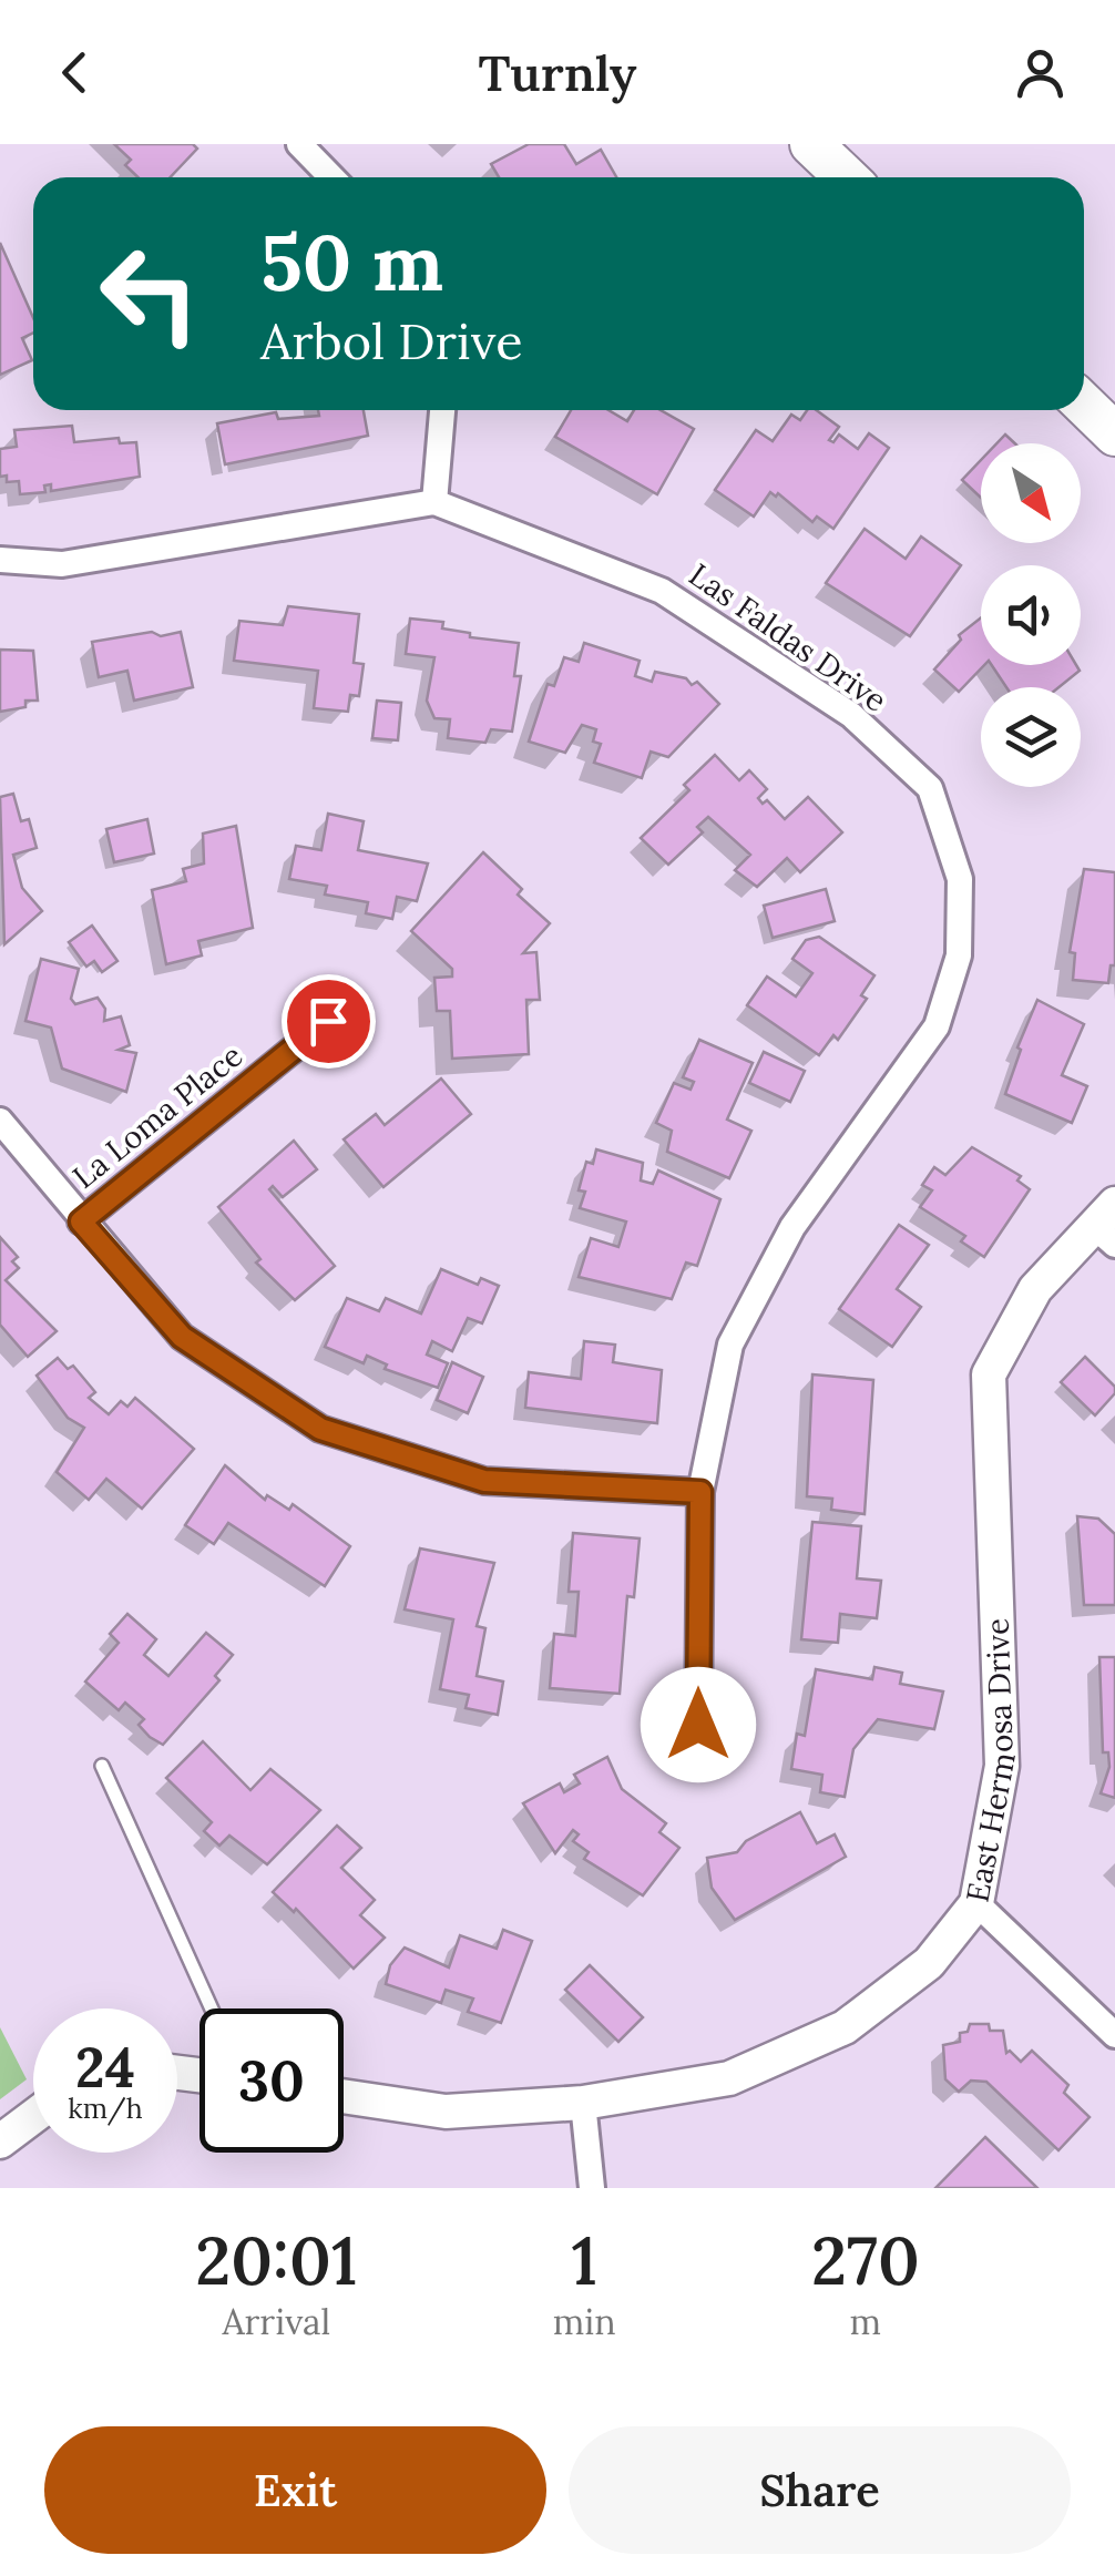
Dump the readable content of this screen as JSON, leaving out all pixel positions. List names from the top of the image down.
{
  "streets": {
    "street": ["Las Faldas Drive", "La Loma Place", "East Hermosa Drive"]
  },
  "north": "bottom right",
  "page": {
    "header": "Turnly",
    "turn": ["50 m", "Arbol Drive"],
    "speed": "24 km/h",
    "limit": "30",
    "eta": [
      "20:01",
      "Arrival",
      "1",
      "min",
      "270",
      "m"
    ],
    "buttons": ["Exit", "Share"]
  }
}
